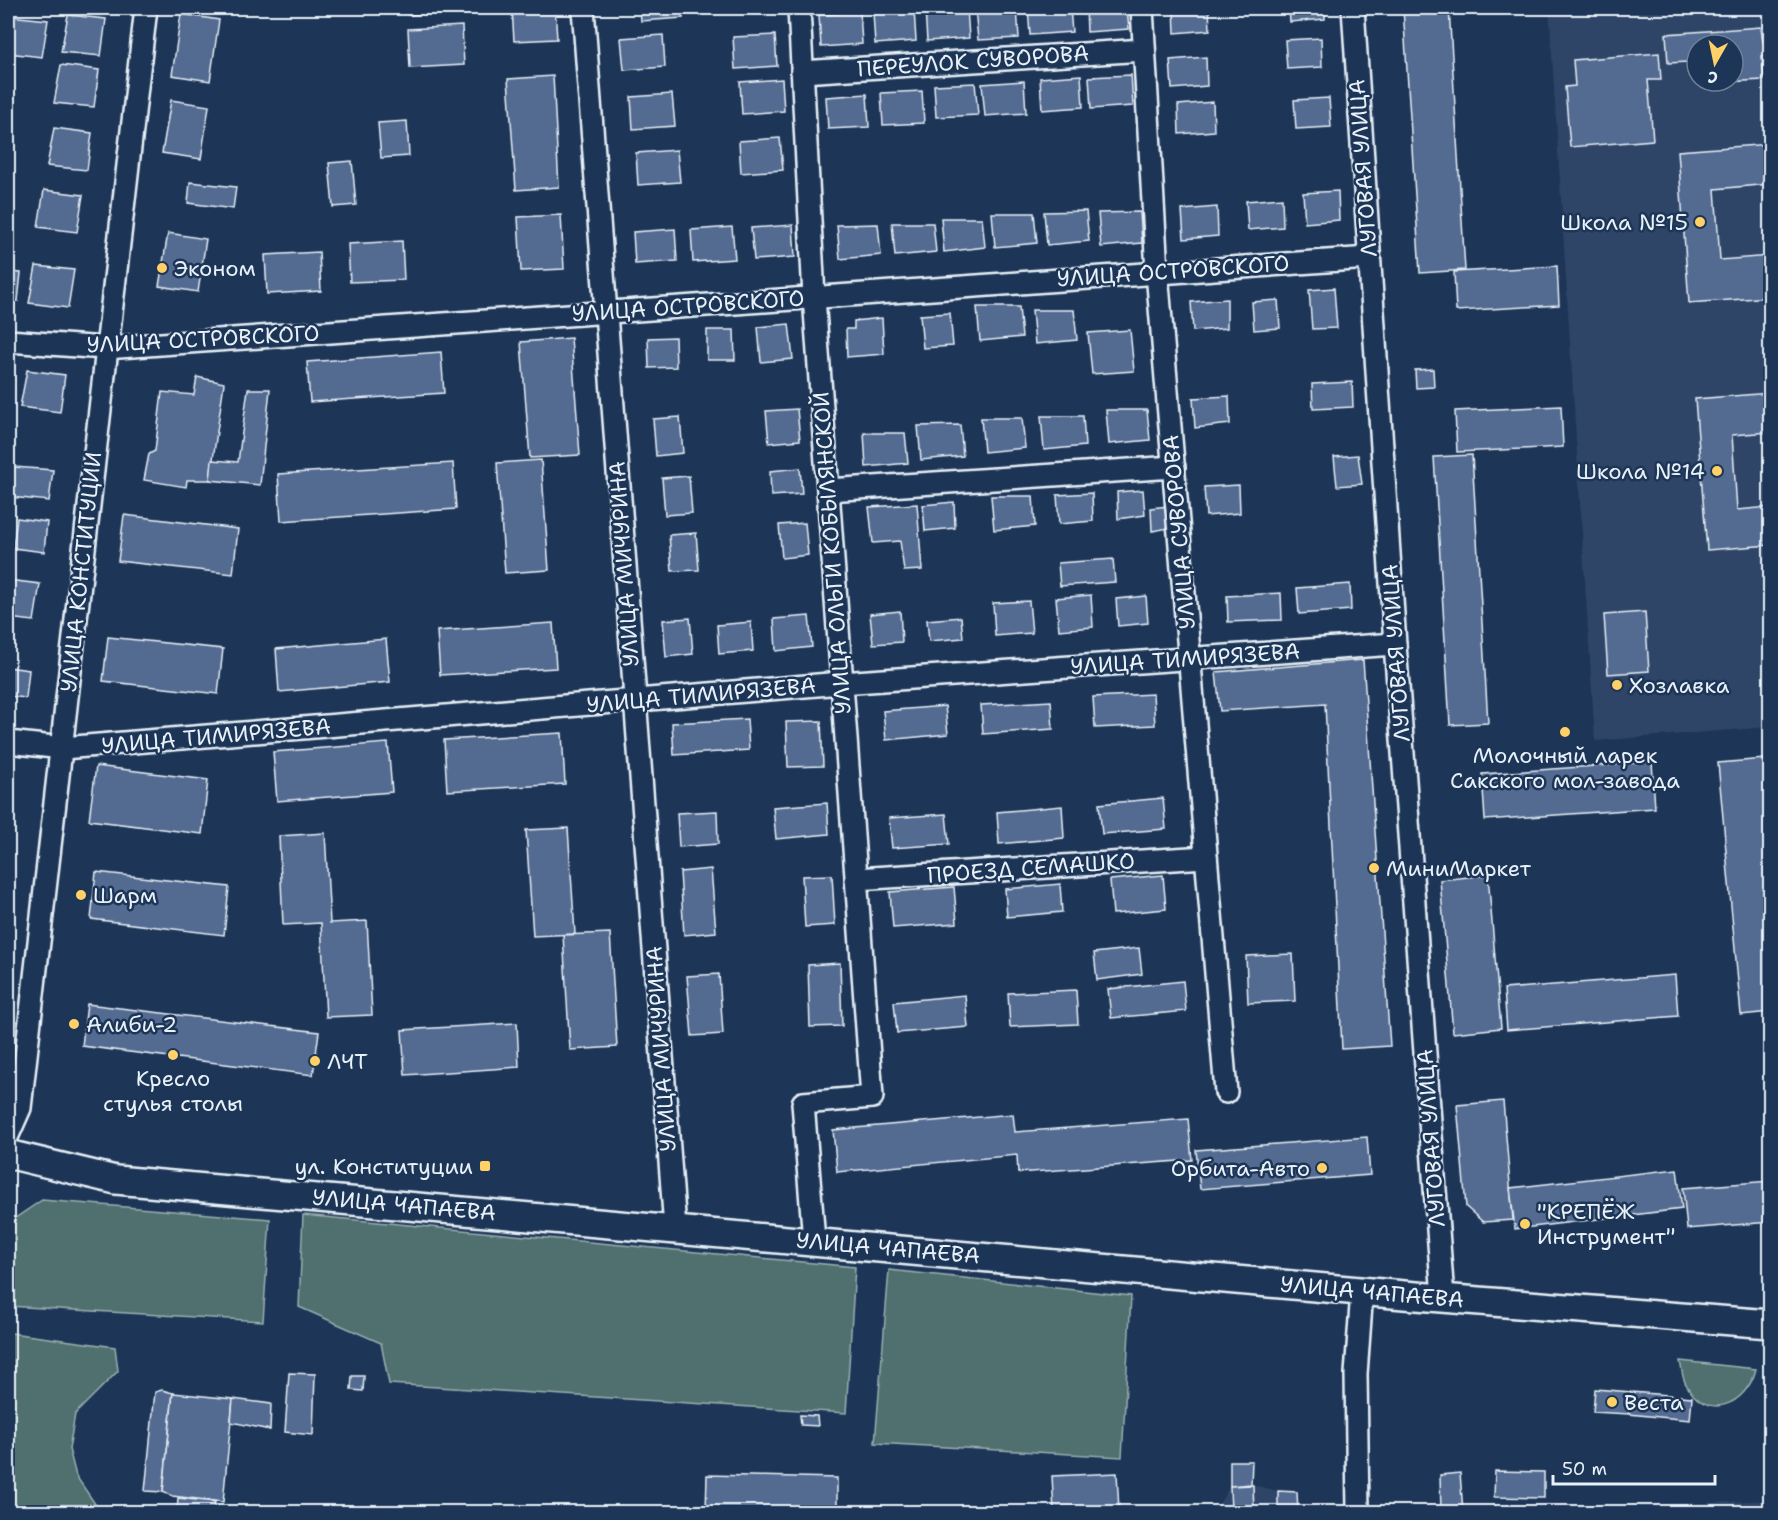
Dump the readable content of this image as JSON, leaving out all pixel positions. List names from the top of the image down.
{
  "streets": {
    "main road": ["УЛИЦА ЧАПАЕВА"],
    "street": [
      "ПЕРЕУЛОК СУВОРОВА",
      "ЛУГОВАЯ УЛИЦА",
      "УЛИЦА ОСТРОВСКОГО",
      "УЛИЦА СУВОРОВА",
      "УЛИЦА ОЛЬГИ КОБЫЛЯНСКОЙ",
      "УЛИЦА МИЧУРИНА",
      "УЛИЦА КОНСТИТУЦИИ",
      "УЛИЦА ТИМИРЯЗЕВА",
      "ПРОЕЗД СЕМАШКО"
    ]
  },
  "crossings": [
    ["ПЕРЕУЛОК СУВОРОВА", "УЛИЦА СУВОРОВА"],
    ["ПЕРЕУЛОК СУВОРОВА", "УЛИЦА ОЛЬГИ КОБЫЛЯНСКОЙ"],
    ["ЛУГОВАЯ УЛИЦА", "УЛИЦА ОСТРОВСКОГО"],
    ["ЛУГОВАЯ УЛИЦА", "УЛИЦА ТИМИРЯЗЕВА"],
    ["ЛУГОВАЯ УЛИЦА", "УЛИЦА ЧАПАЕВА"],
    ["УЛИЦА ОСТРОВСКОГО", "УЛИЦА СУВОРОВА"],
    ["УЛИЦА ОСТРОВСКОГО", "УЛИЦА ОЛЬГИ КОБЫЛЯНСКОЙ"],
    ["УЛИЦА ОСТРОВСКОГО", "УЛИЦА МИЧУРИНА"],
    ["УЛИЦА ОСТРОВСКОГО", "УЛИЦА КОНСТИТУЦИИ"],
    ["УЛИЦА СУВОРОВА", "УЛИЦА ТИМИРЯЗЕВА"],
    ["УЛИЦА СУВОРОВА", "ПРОЕЗД СЕМАШКО"],
    ["УЛИЦА ОЛЬГИ КОБЫЛЯНСКОЙ", "УЛИЦА ТИМИРЯЗЕВА"],
    ["УЛИЦА ОЛЬГИ КОБЫЛЯНСКОЙ", "ПРОЕЗД СЕМАШКО"],
    ["УЛИЦА ОЛЬГИ КОБЫЛЯНСКОЙ", "УЛИЦА ЧАПАЕВА"],
    ["УЛИЦА МИЧУРИНА", "УЛИЦА ТИМИРЯЗЕВА"],
    ["УЛИЦА МИЧУРИНА", "УЛИЦА ЧАПАЕВА"],
    ["УЛИЦА КОНСТИТУЦИИ", "УЛИЦА ТИМИРЯЗЕВА"]
  ],
  "places": {
    "other": [
      "Школа №15",
      "Эконом",
      "Школа №14",
      "Хозлавка",
      "Молочный ларек Сакского мол-завода",
      "МиниМаркет",
      "Шарм",
      "Алиби-2",
      "Кресло стулья столы",
      "ЛЧТ",
      "Орбита-Авто",
      "\"КРЕПЁЖ Инструмент\"",
      "Веста"
    ],
    "transit": ["ул. Конституции"]
  },
  "scale_bar": "50 m",
  "north": "bottom"
}
